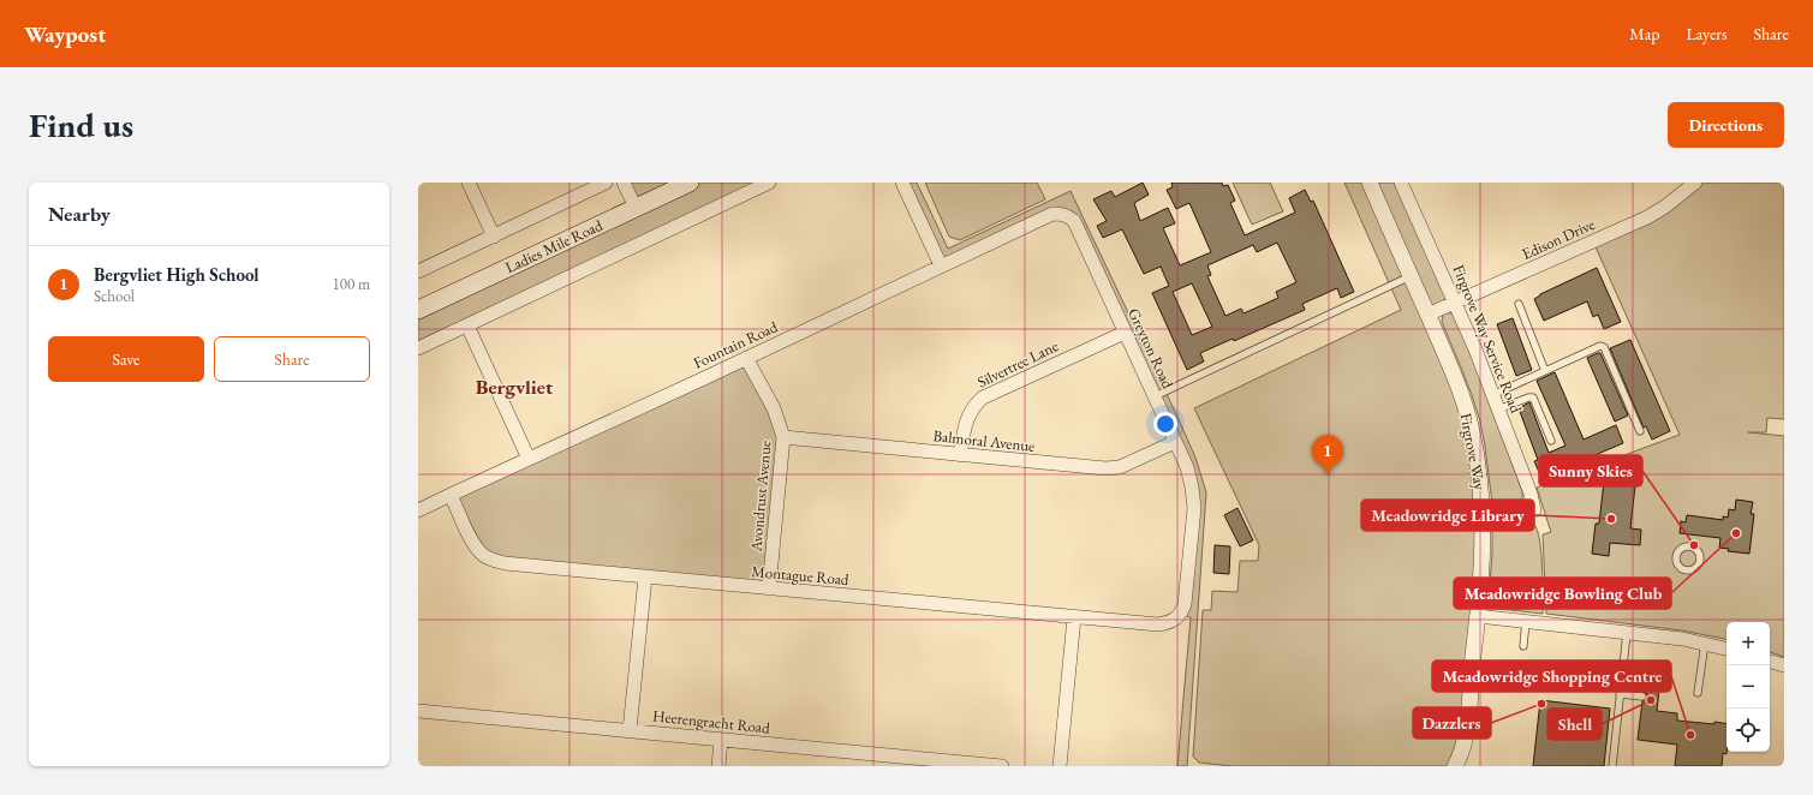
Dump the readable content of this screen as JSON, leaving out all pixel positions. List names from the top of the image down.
{
  "streets": {
    "main road": ["Ladies Mile Road"],
    "street": [
      "Edison Drive",
      "Firgrove Way Service Road",
      "Fountain Road",
      "Greyton Road",
      "Silvertree Lane",
      "Balmoral Avenue",
      "Firgrove Way",
      "Avondrust Avenue",
      "Montague Road",
      "Heerengracht Road"
    ]
  },
  "crossings": [
    ["Edison Drive", "Firgrove Way Service Road"],
    ["Edison Drive", "Firgrove Way"],
    ["Fountain Road", "Greyton Road"],
    ["Fountain Road", "Avondrust Avenue"],
    ["Fountain Road", "Montague Road"],
    ["Greyton Road", "Silvertree Lane"],
    ["Greyton Road", "Balmoral Avenue"],
    ["Greyton Road", "Montague Road"],
    ["Silvertree Lane", "Balmoral Avenue"],
    ["Balmoral Avenue", "Avondrust Avenue"],
    ["Avondrust Avenue", "Montague Road"]
  ],
  "districts": ["Bergvliet"],
  "places": [
    "Meadowridge Library",
    "Meadowridge Bowling Club",
    "Sunny Skies",
    "Shell",
    "Dazzlers",
    "Meadowridge Shopping Centre"
  ],
  "page": {
    "header": "Waypost",
    "nav": ["Map", "Layers", "Share"],
    "buttons": [
      "Directions",
      ["Save", "Share"]
    ],
    "title": "Find us",
    "heading": "Nearby",
    "list": [
      {
        "mark": "1",
        "name": "Bergvliet High School",
        "note": "School",
        "value": "100 m"
      }
    ],
    "pins": "1",
    "map_buttons": ["+", "−"]
  }
}
